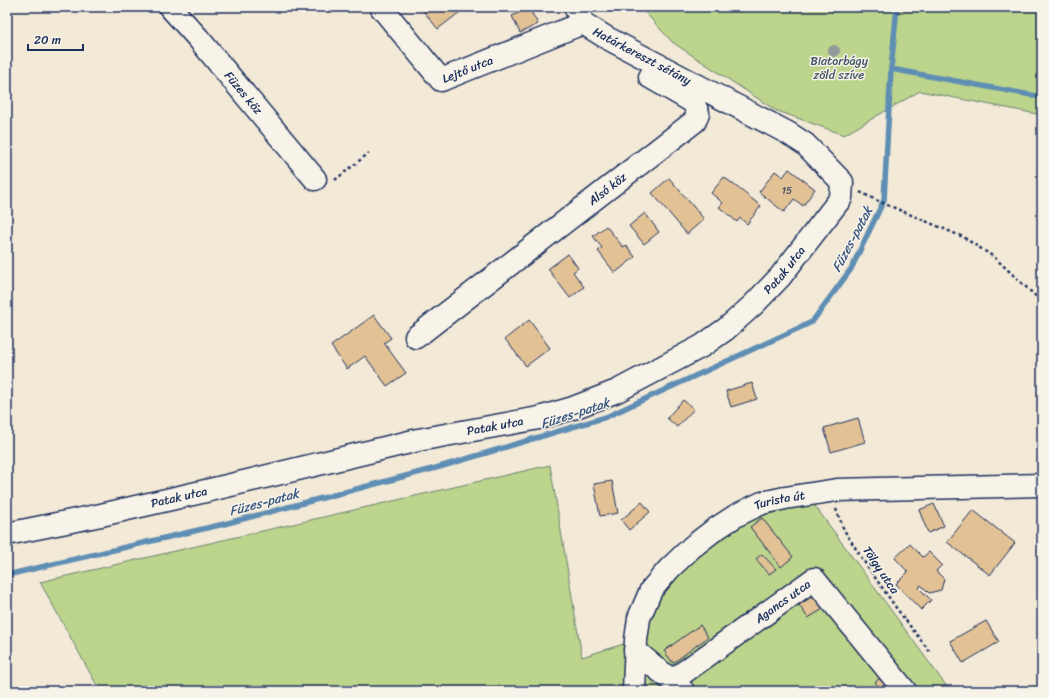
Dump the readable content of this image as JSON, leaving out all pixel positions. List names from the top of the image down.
{
  "streets": {
    "street": [
      "Határkereszt sétány",
      "Lejtő utca",
      "Füzes köz",
      "Alsó köz",
      "Patak utca",
      "Turista út",
      "Agancs utca"
    ],
    "path": ["Tölgy utca"]
  },
  "crossings": [
    ["Határkereszt sétány", "Lejtő utca"],
    ["Határkereszt sétány", "Alsó köz"],
    ["Határkereszt sétány", "Patak utca"],
    ["Turista út", "Tölgy utca"]
  ],
  "water": ["Füzes-patak"],
  "parks": ["Biatorbágy zöld szíve"],
  "house_numbers": ["15"],
  "scale_bar": "20 m"
}
